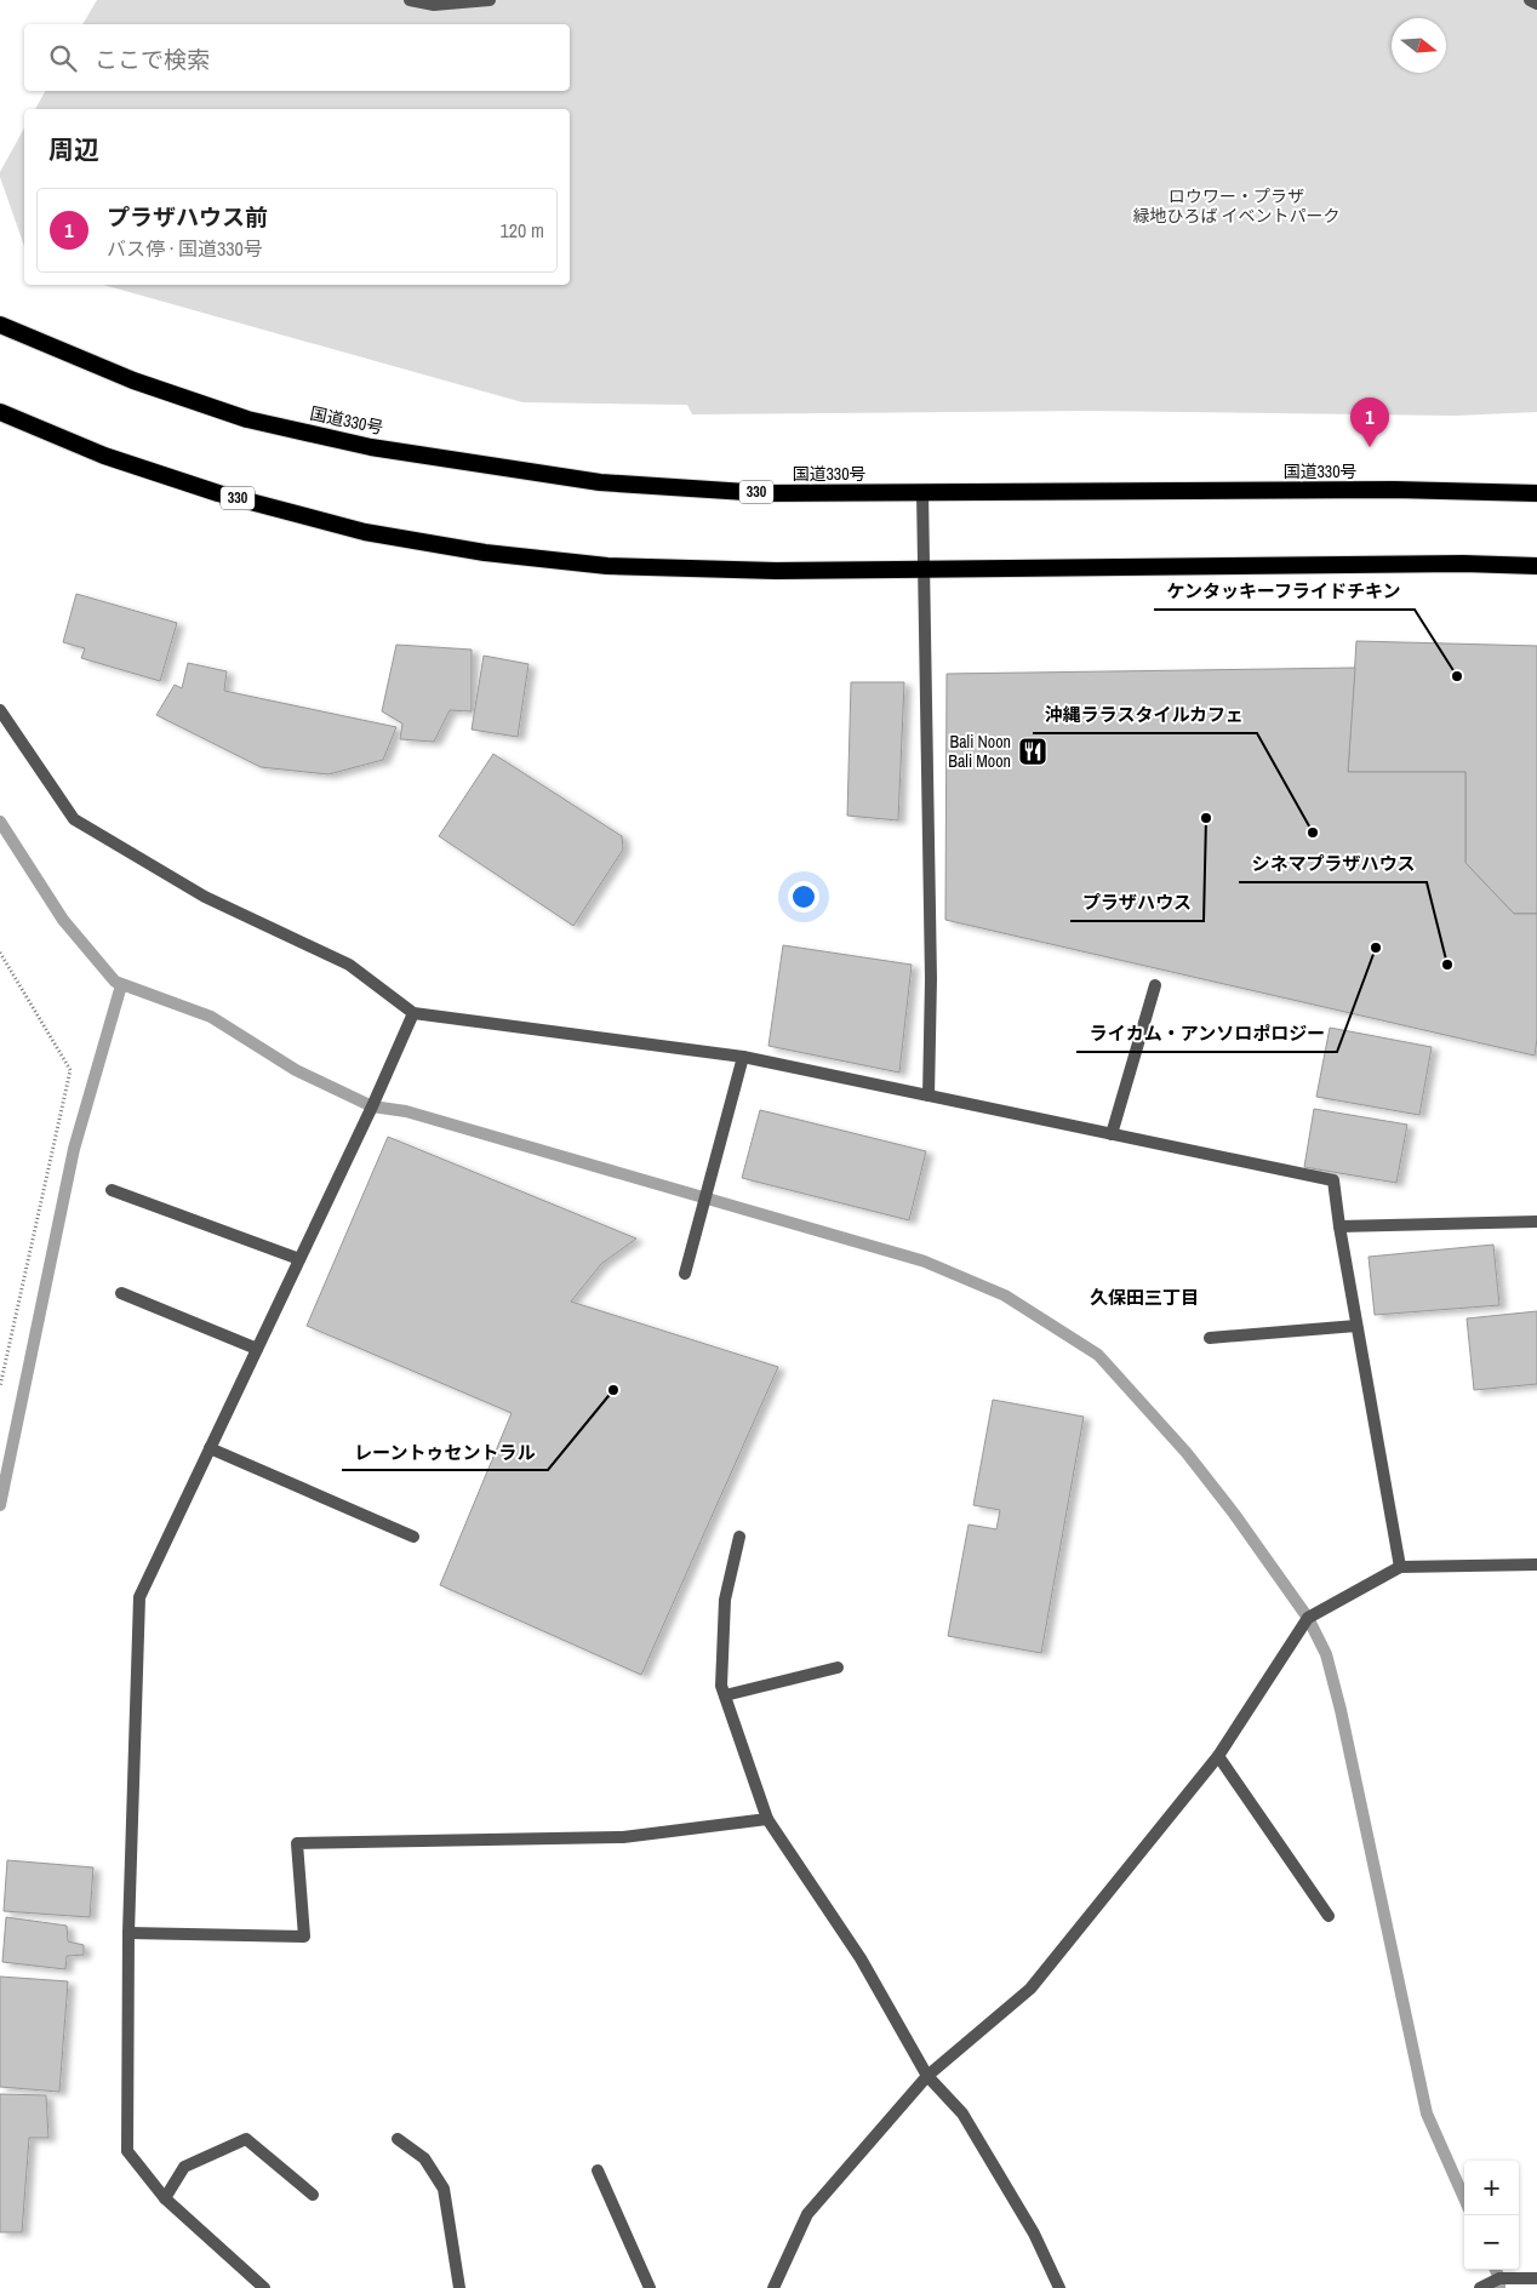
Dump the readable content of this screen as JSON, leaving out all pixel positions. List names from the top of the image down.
{
  "streets": {
    "highway": ["国道330号", "330"]
  },
  "districts": ["久保田三丁目"],
  "parks": ["ロウワー・プラザ 緑地ひろば イベントパーク"],
  "places": {
    "other": [
      "ケンタッキーフライドチキン",
      "プラザハウス",
      "沖縄ララスタイルカフェ",
      "ライカム・アンソロポロジー",
      "シネマプラザハウス",
      "レーントゥセントラル"
    ],
    "restaurant": ["Bali Noon Bali Moon"]
  },
  "north": "right",
  "page": {
    "search": "ここで検索",
    "heading": "周辺",
    "list": [
      {
        "mark": "1",
        "name": "プラザハウス前",
        "note": "バス停 · 国道330号",
        "value": "120 m"
      }
    ],
    "pins": "1",
    "map_buttons": ["+", "−"]
  }
}
